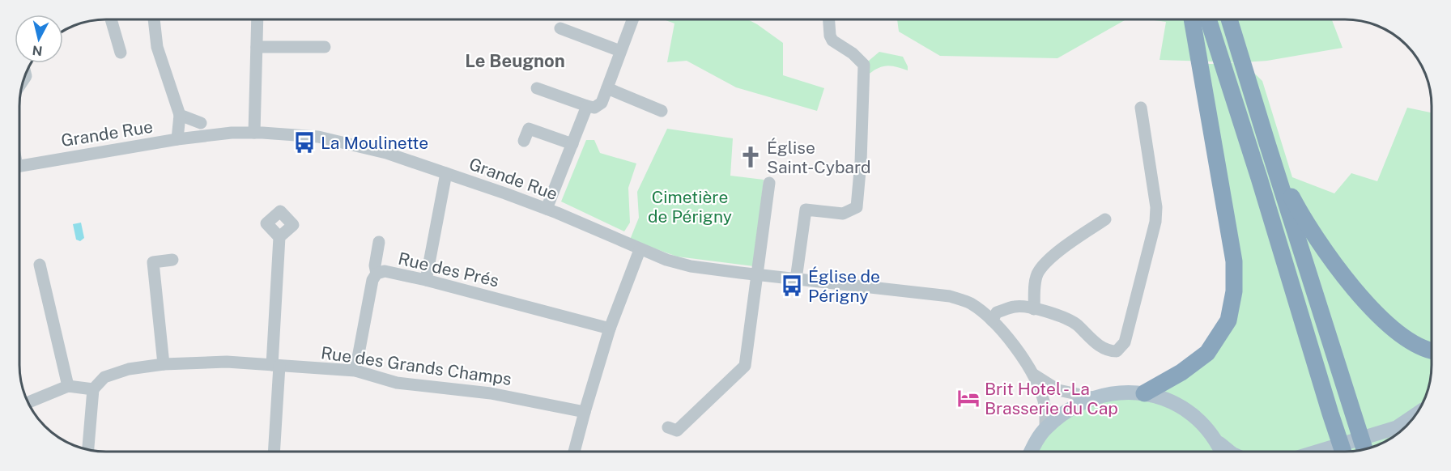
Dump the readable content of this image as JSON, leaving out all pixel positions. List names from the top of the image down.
{
  "streets": {
    "street": ["Grande Rue", "Rue des Prés", "Rue des Grands Champs"]
  },
  "crossings": [
    ["Rue des Prés", "Rue des Grands Champs"]
  ],
  "districts": ["Le Beugnon"],
  "parks": ["Cimetière de Périgny"],
  "places": {
    "bus stop": ["La Moulinette", "Église de Périgny"],
    "church": ["Église Saint-Cybard"],
    "hotel": ["Brit Hotel - La Brasserie du Cap"]
  },
  "north": "bottom"
}
